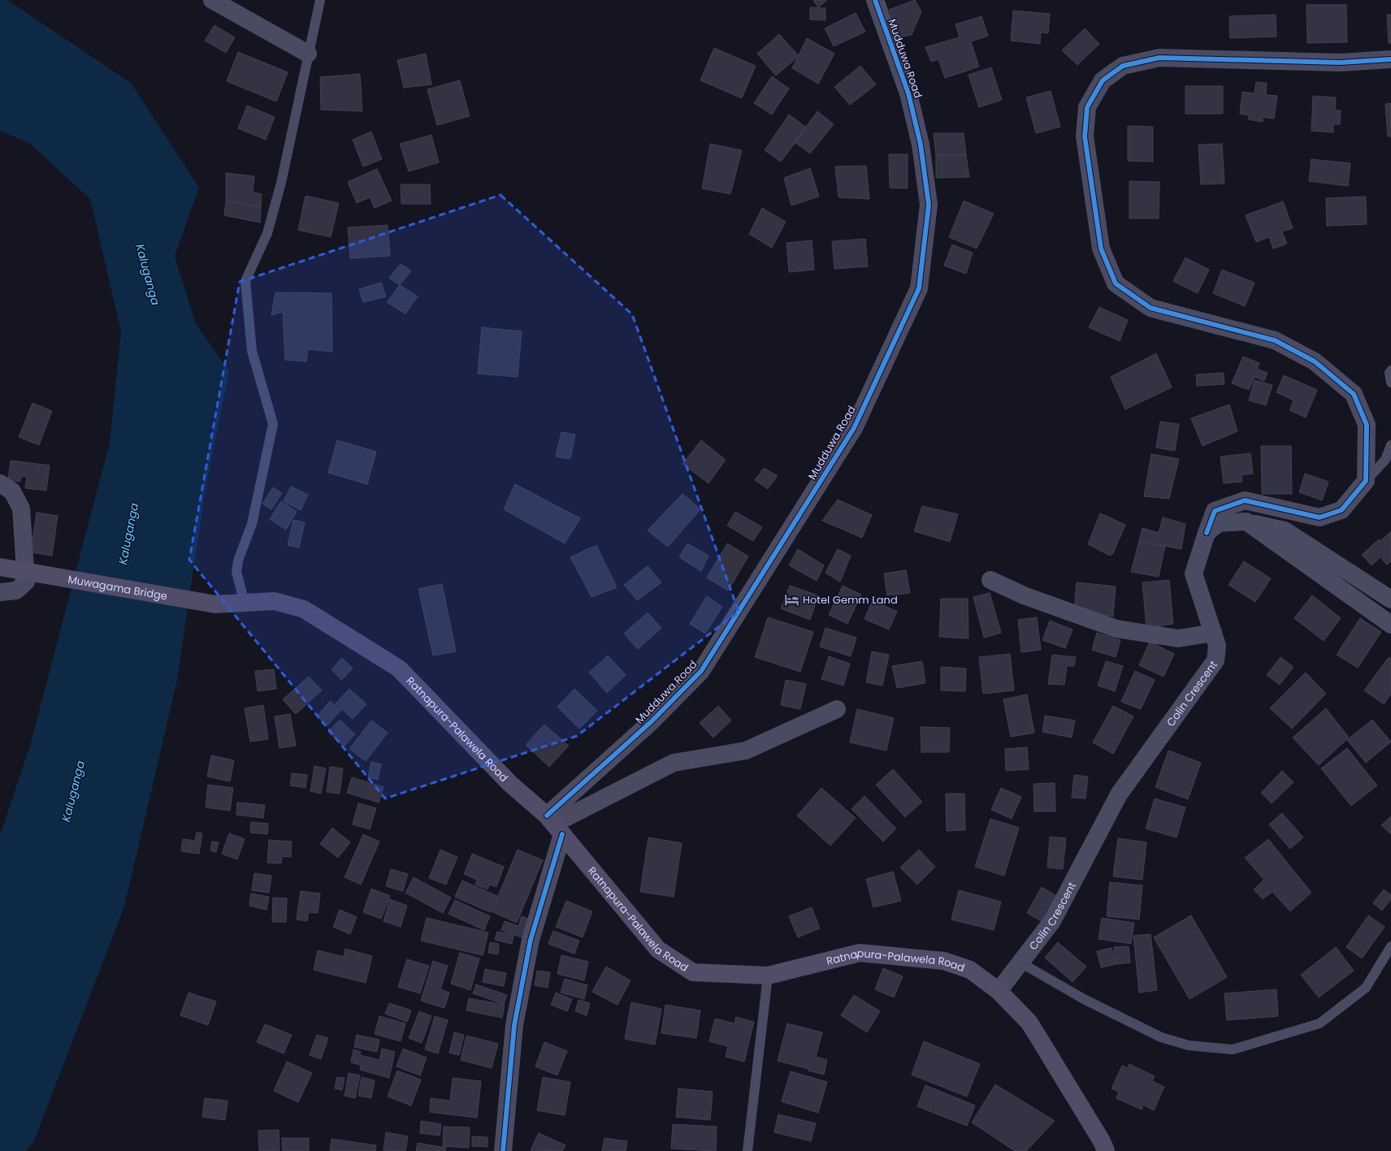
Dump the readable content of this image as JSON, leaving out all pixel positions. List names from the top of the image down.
{
  "streets": {
    "main road": ["Muwagama Bridge", "Ratnapura-Palawela Road"],
    "street": ["Mudduwa Road", "Colin Crescent"]
  },
  "crossings": [
    ["Mudduwa Road", "Ratnapura-Palawela Road"],
    ["Muwagama Bridge", "Ratnapura-Palawela Road"],
    ["Colin Crescent", "Ratnapura-Palawela Road"]
  ],
  "water": ["Kaluganga"],
  "places": {
    "hotel": ["Hotel Gemm Land"]
  }
}
